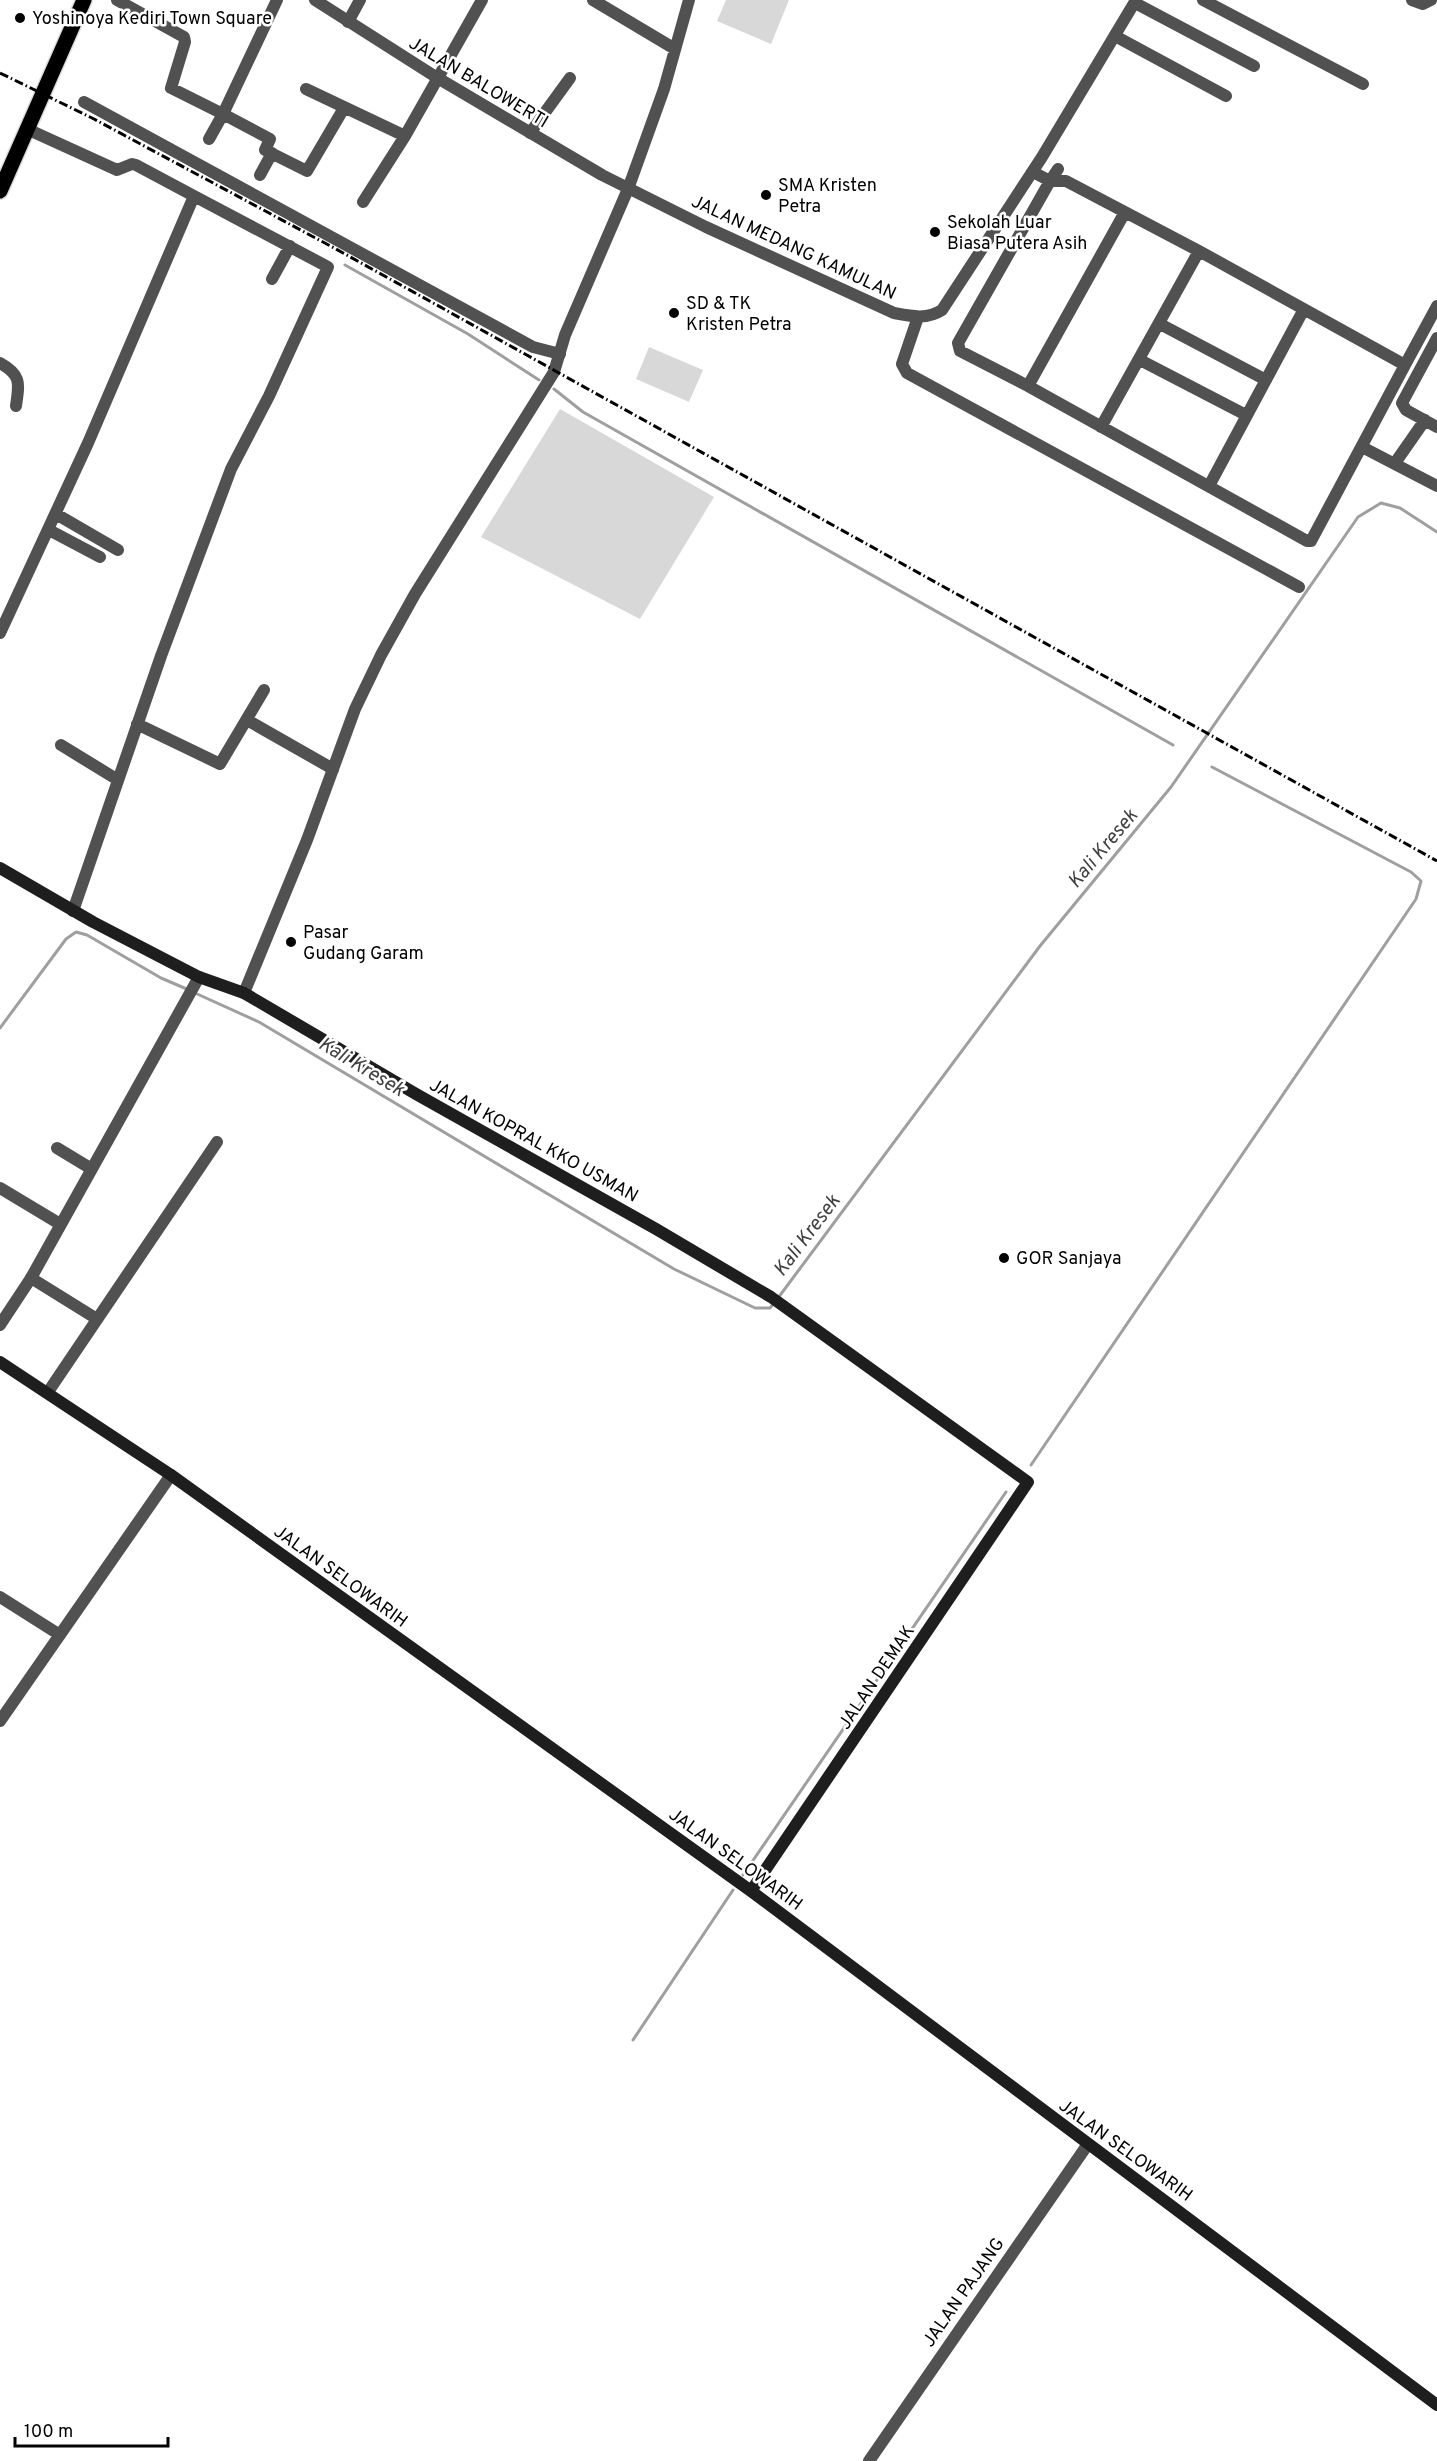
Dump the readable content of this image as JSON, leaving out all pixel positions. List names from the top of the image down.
{
  "streets": {
    "main road": ["JALAN KOPRAL KKO USMAN", "JALAN SELOWARIH", "JALAN DEMAK"],
    "street": ["JALAN BALOWERTI", "JALAN MEDANG KAMULAN", "JALAN PAJANG"]
  },
  "crossings": [
    ["JALAN BALOWERTI", "JALAN MEDANG KAMULAN"],
    ["JALAN KOPRAL KKO USMAN", "JALAN DEMAK"],
    ["JALAN SELOWARIH", "JALAN DEMAK"],
    ["JALAN SELOWARIH", "JALAN PAJANG"]
  ],
  "water": ["Kali Kresek"],
  "places": [
    "Yoshinoya Kediri Town Square",
    "SMA Kristen Petra",
    "Sekolah Luar Biasa Putera Asih",
    "SD & TK Kristen Petra",
    "Pasar Gudang Garam",
    "GOR Sanjaya"
  ],
  "scale_bar": "100 m"
}
